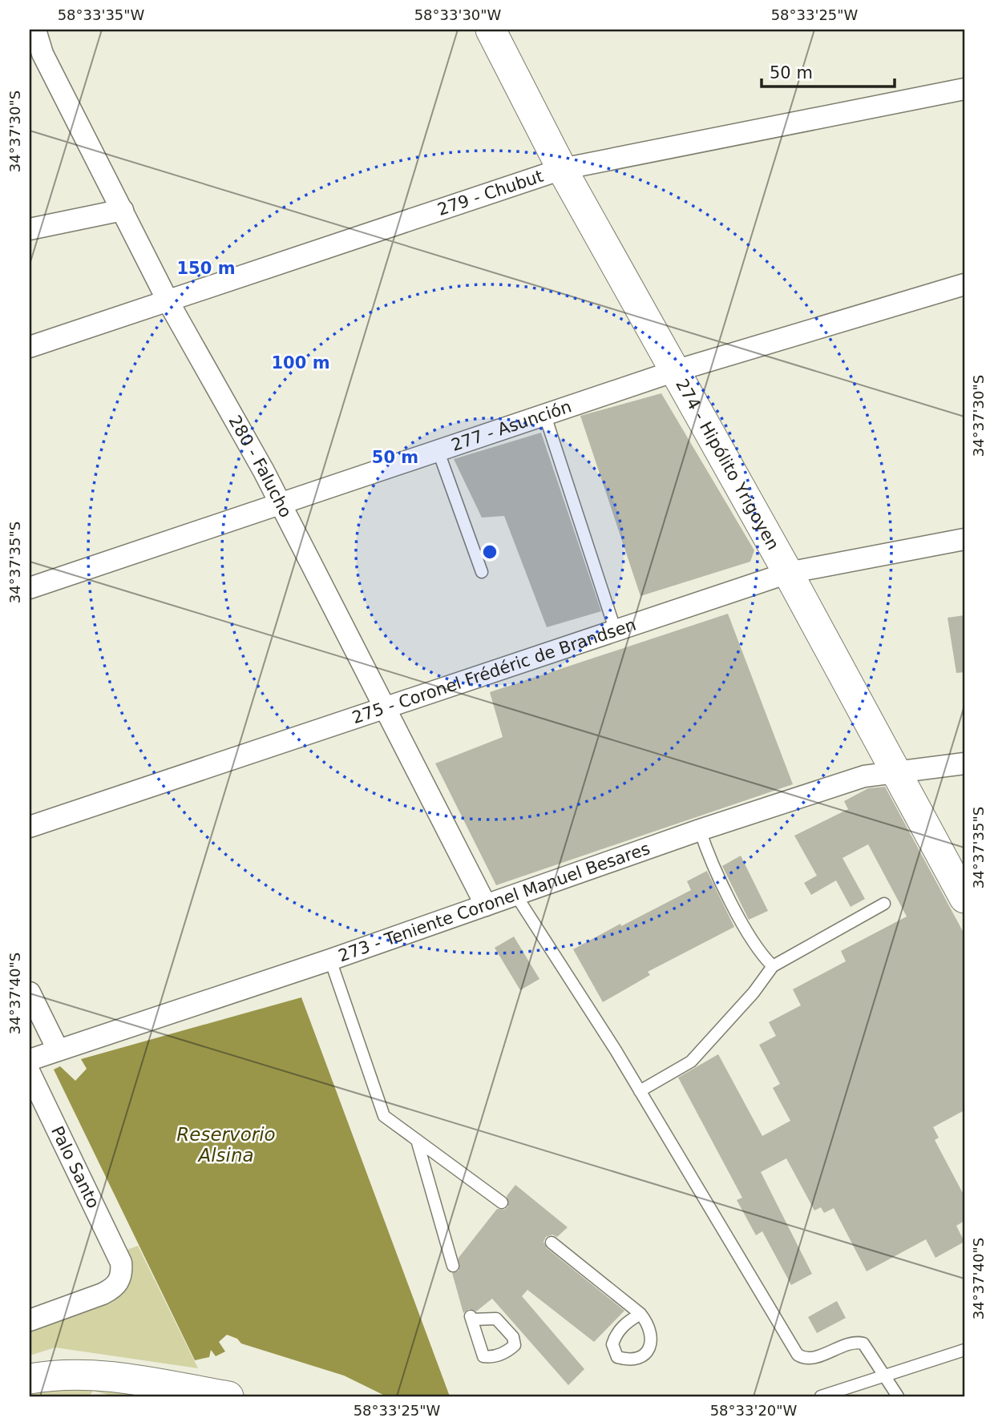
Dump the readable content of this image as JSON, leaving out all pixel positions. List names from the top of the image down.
{
  "streets": {
    "street": [
      "279 - Chubut",
      "277 - Asunción",
      "274 - Hipólito Yrigoyen",
      "280 - Falucho",
      "275 - Coronel Frédéric de Brandsen",
      "273 - Teniente Coronel Manuel Besares",
      "Palo Santo"
    ]
  },
  "crossings": [
    ["279 - Chubut", "274 - Hipólito Yrigoyen"],
    ["279 - Chubut", "280 - Falucho"],
    ["277 - Asunción", "274 - Hipólito Yrigoyen"],
    ["277 - Asunción", "280 - Falucho"],
    ["274 - Hipólito Yrigoyen", "275 - Coronel Frédéric de Brandsen"],
    ["274 - Hipólito Yrigoyen", "273 - Teniente Coronel Manuel Besares"],
    ["280 - Falucho", "275 - Coronel Frédéric de Brandsen"],
    ["280 - Falucho", "273 - Teniente Coronel Manuel Besares"]
  ],
  "water": ["Reservorio Alsina"],
  "scale_bar": "50 m",
  "coordinates": [
    "58°33'35\"W",
    "58°33'30\"W",
    "58°33'25\"W",
    "34°37'30\"S",
    "34°37'35\"S",
    "34°37'40\"S",
    "58°33'20\"W"
  ],
  "rings": ["150 m", "100 m", "50 m"]
}
